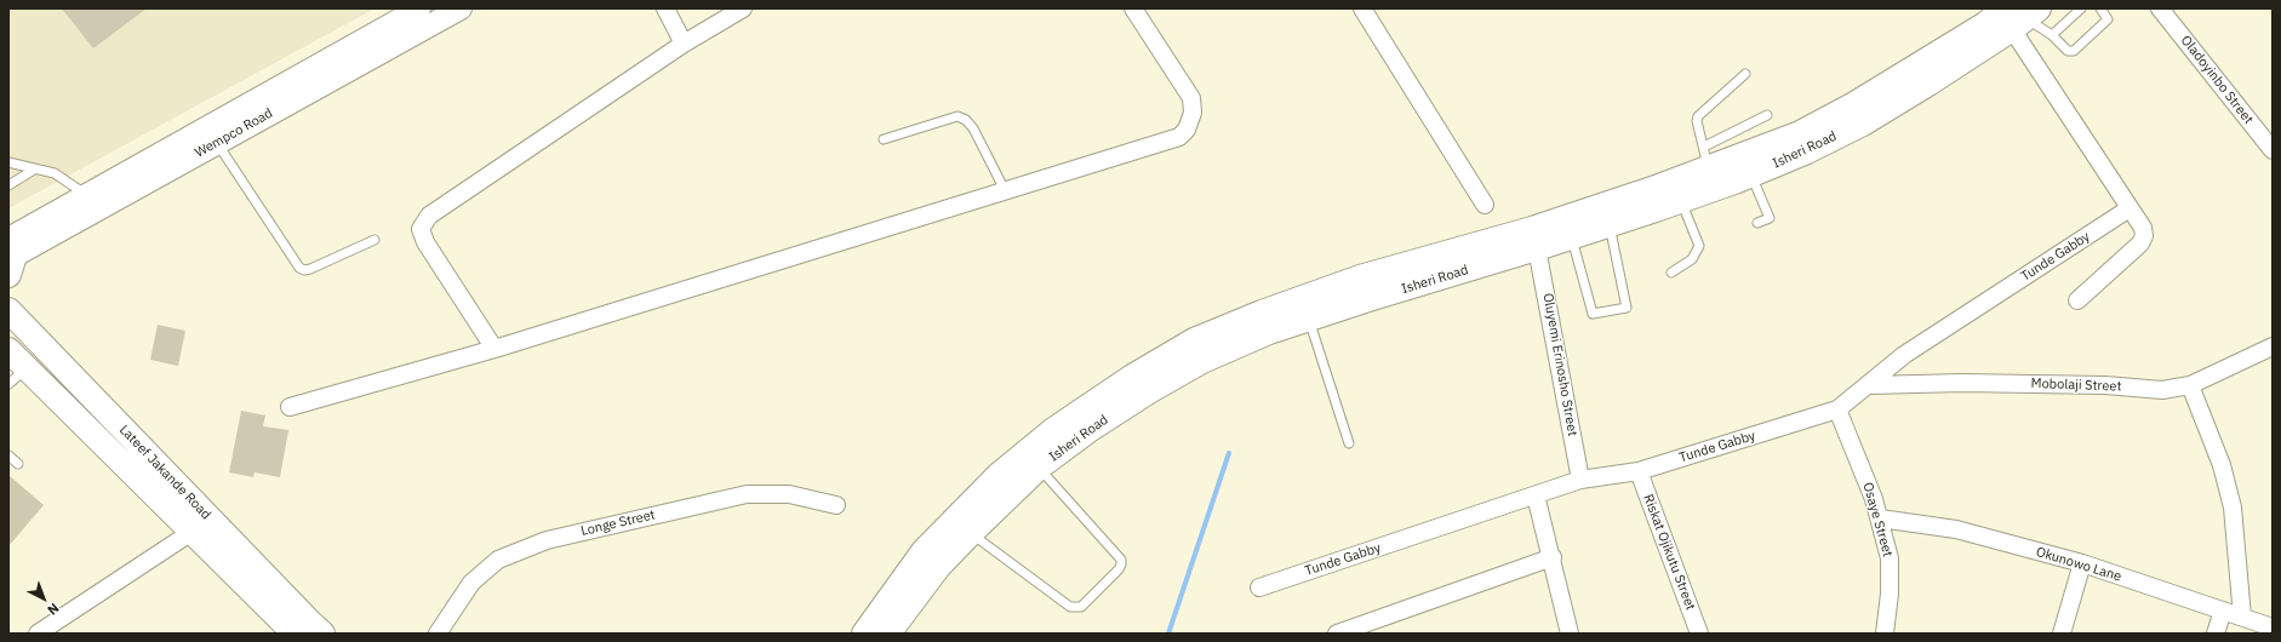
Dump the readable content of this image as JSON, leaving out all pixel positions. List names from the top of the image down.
{
  "streets": {
    "main road": ["Isheri Road", "Lateef Jakande Road"],
    "street": [
      "Oladoyinbo Street",
      "Wempco Road",
      "Tunde Gabby",
      "Oluyemi Erinosho Street",
      "Mobolaji Street",
      "Osaye Street",
      "Longe Street",
      "Riskat Ojikutu Street",
      "Okunowo Lane"
    ]
  },
  "crossings": [
    ["Isheri Road", "Oluyemi Erinosho Street"],
    ["Tunde Gabby", "Oluyemi Erinosho Street"],
    ["Tunde Gabby", "Mobolaji Street"],
    ["Tunde Gabby", "Osaye Street"],
    ["Tunde Gabby", "Riskat Ojikutu Street"],
    ["Osaye Street", "Okunowo Lane"]
  ],
  "north": "bottom right"
}
